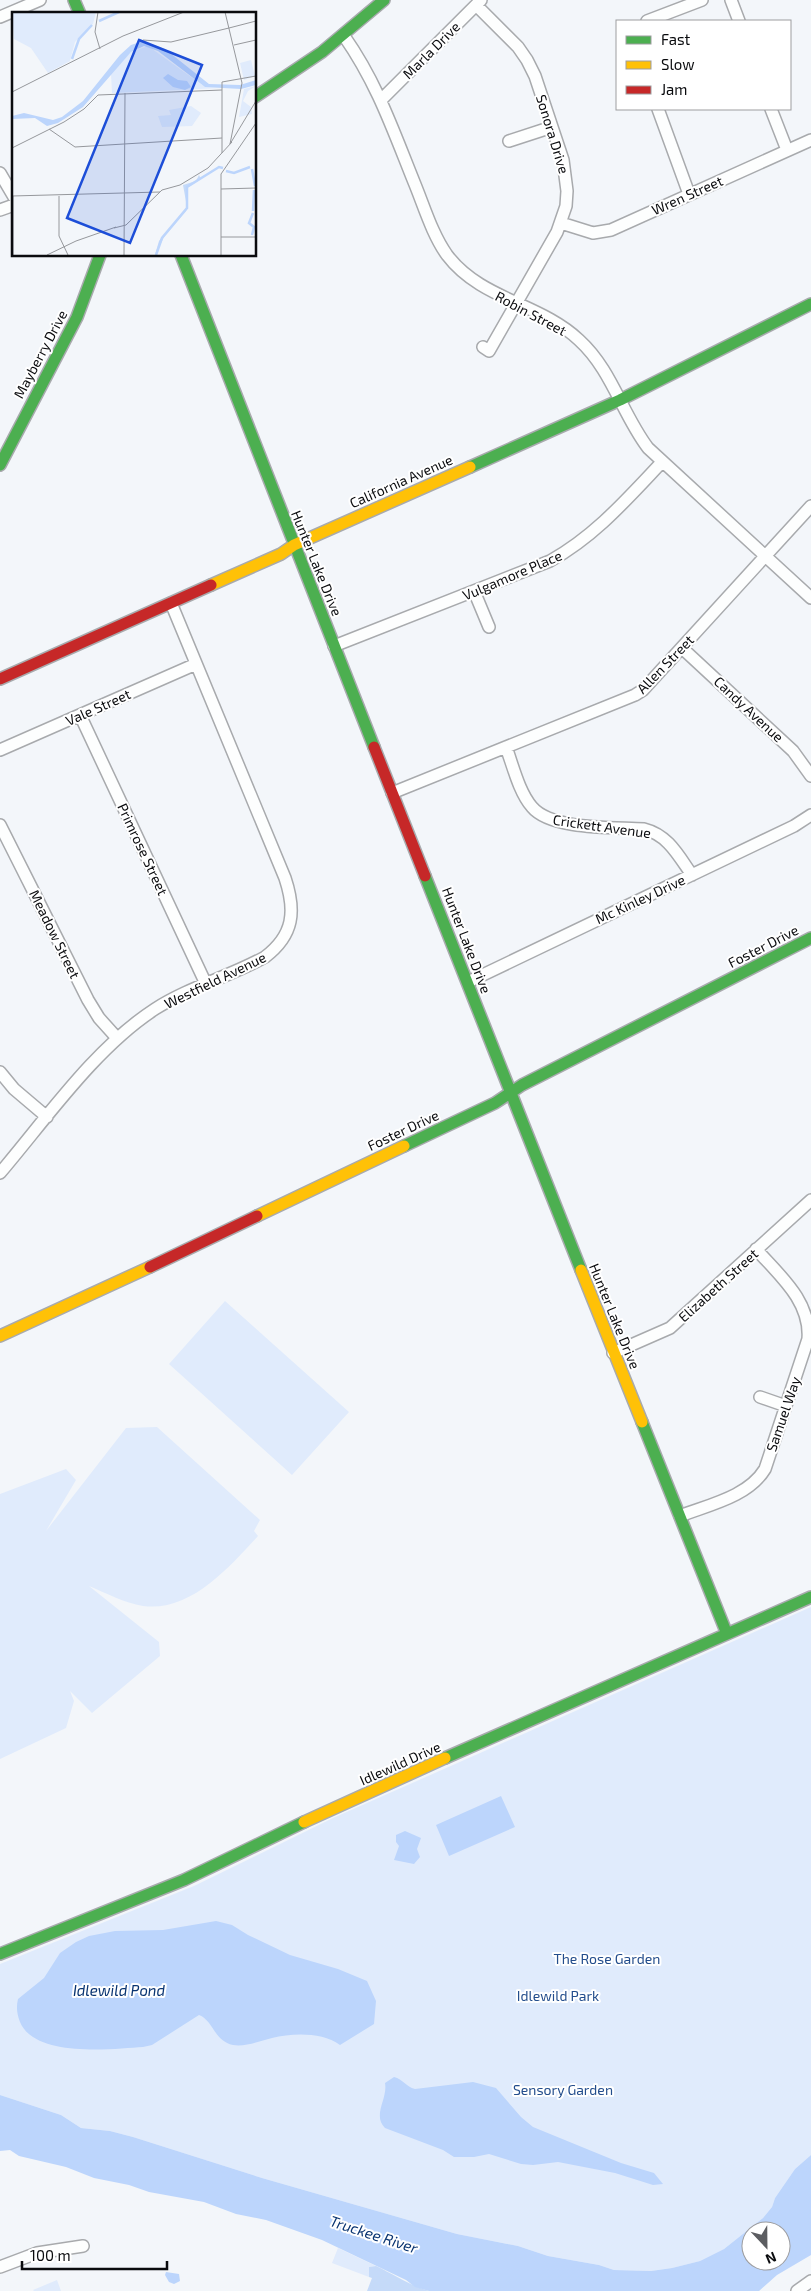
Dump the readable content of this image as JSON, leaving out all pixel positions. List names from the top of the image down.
{
  "streets": {
    "street": [
      "Marla Drive",
      "Sonora Drive",
      "Wren Street",
      "Robin Street",
      "Mayberry Drive",
      "California Avenue",
      "Hunter Lake Drive",
      "Vulgamore Place",
      "Allen Street",
      "Vale Street",
      "Candy Avenue",
      "Crickett Avenue",
      "Primrose Street",
      "Mc Kinley Drive",
      "Meadow Street",
      "Foster Drive",
      "Westfield Avenue",
      "Elizabeth Street",
      "Samuel Way",
      "Idlewild Drive"
    ]
  },
  "crossings": [
    ["Marla Drive", "Sonora Drive"],
    ["Marla Drive", "Robin Street"],
    ["Sonora Drive", "Wren Street"],
    ["Sonora Drive", "Robin Street"],
    ["Robin Street", "California Avenue"],
    ["Robin Street", "Vulgamore Place"],
    ["Robin Street", "Allen Street"],
    ["California Avenue", "Hunter Lake Drive"],
    ["California Avenue", "Westfield Avenue"],
    ["Hunter Lake Drive", "Vulgamore Place"],
    ["Hunter Lake Drive", "Allen Street"],
    ["Hunter Lake Drive", "Mc Kinley Drive"],
    ["Hunter Lake Drive", "Foster Drive"],
    ["Hunter Lake Drive", "Elizabeth Street"],
    ["Hunter Lake Drive", "Samuel Way"],
    ["Hunter Lake Drive", "Idlewild Drive"],
    ["Allen Street", "Candy Avenue"],
    ["Allen Street", "Crickett Avenue"],
    ["Vale Street", "Primrose Street"],
    ["Vale Street", "Westfield Avenue"],
    ["Crickett Avenue", "Mc Kinley Drive"],
    ["Primrose Street", "Westfield Avenue"],
    ["Meadow Street", "Westfield Avenue"],
    ["Elizabeth Street", "Samuel Way"]
  ],
  "water": ["Idlewild Pond", "Truckee River"],
  "parks": ["The Rose Garden", "Idlewild Park", "Sensory Garden"],
  "legend": ["Fast", "Slow", "Jam"],
  "scale_bar": "100 m",
  "north": "bottom"
}
